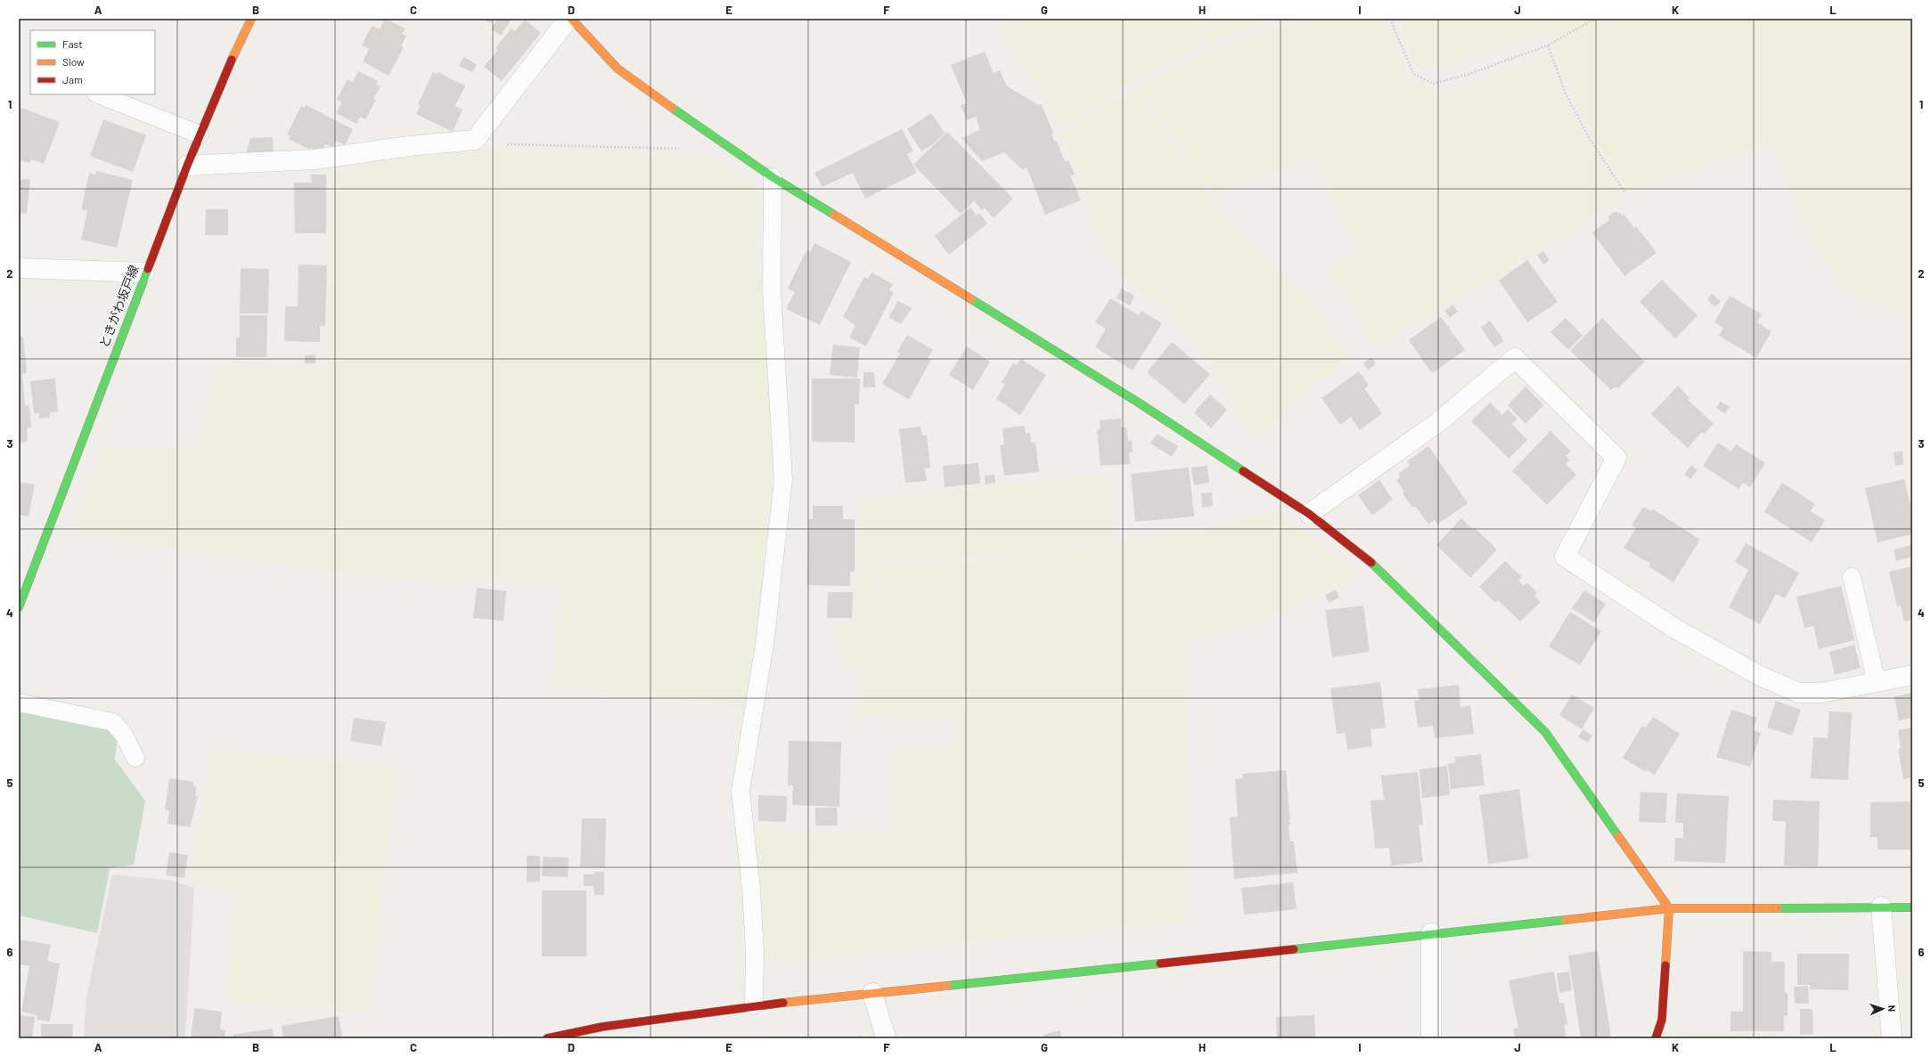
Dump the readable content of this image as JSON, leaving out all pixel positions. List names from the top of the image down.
{
  "streets": {
    "street": ["ときがわ坂戸線"]
  },
  "legend": ["Fast", "Slow", "Jam"],
  "north": "right",
  "grid": {
    "columns": [
      "A",
      "B",
      "C",
      "D",
      "E",
      "F",
      "G",
      "H",
      "I",
      "J",
      "K",
      "L"
    ],
    "rows": [
      "1",
      "2",
      "3",
      "4",
      "5",
      "6"
    ]
  }
}
